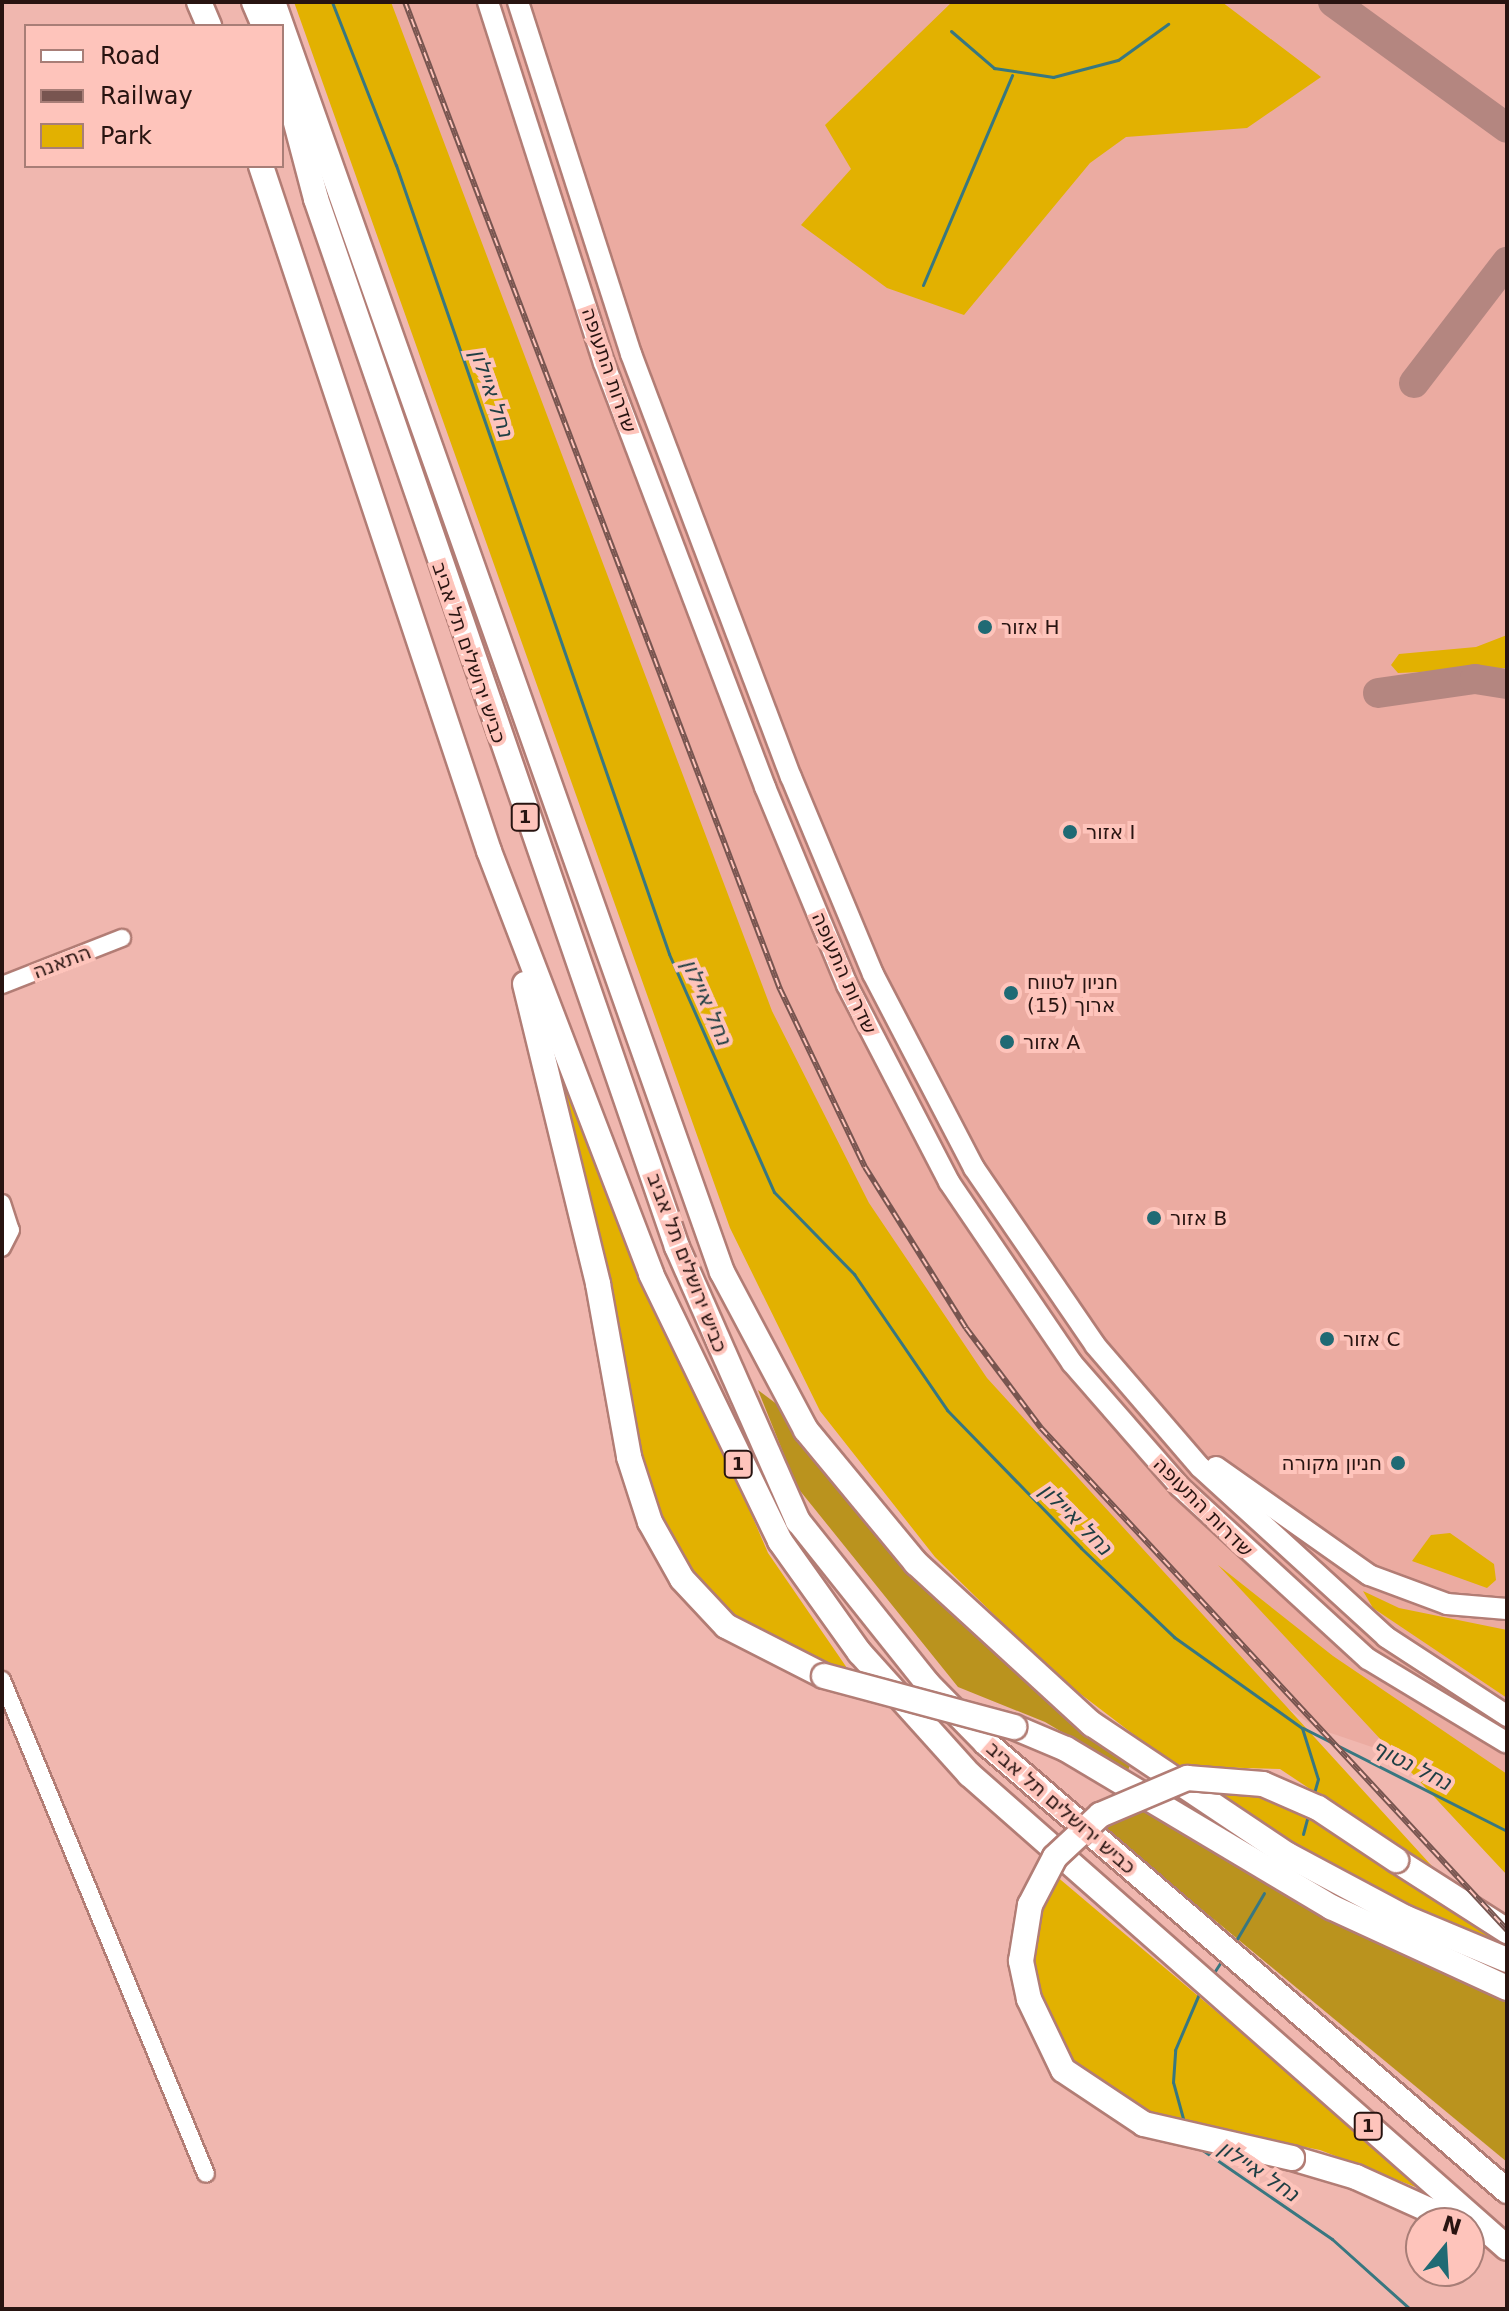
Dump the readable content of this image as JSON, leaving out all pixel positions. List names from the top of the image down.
{
  "streets": {
    "highway": ["כביש ירושלים תל אביב", "1"],
    "main road": ["שדרות התעופה"],
    "street": ["התאנה"]
  },
  "crossings": [
    ["כביש ירושלים תל אביב", "1"]
  ],
  "water": ["נחל איילון", "נחל נטוף"],
  "places": [
    "אזור H",
    "אזור I",
    "חניון לטווח ארוך (15)",
    "אזור A",
    "אזור B",
    "אזור C",
    "חניון מקורה"
  ],
  "legend": ["Road", "Railway", "Park"],
  "north": "top"
}
